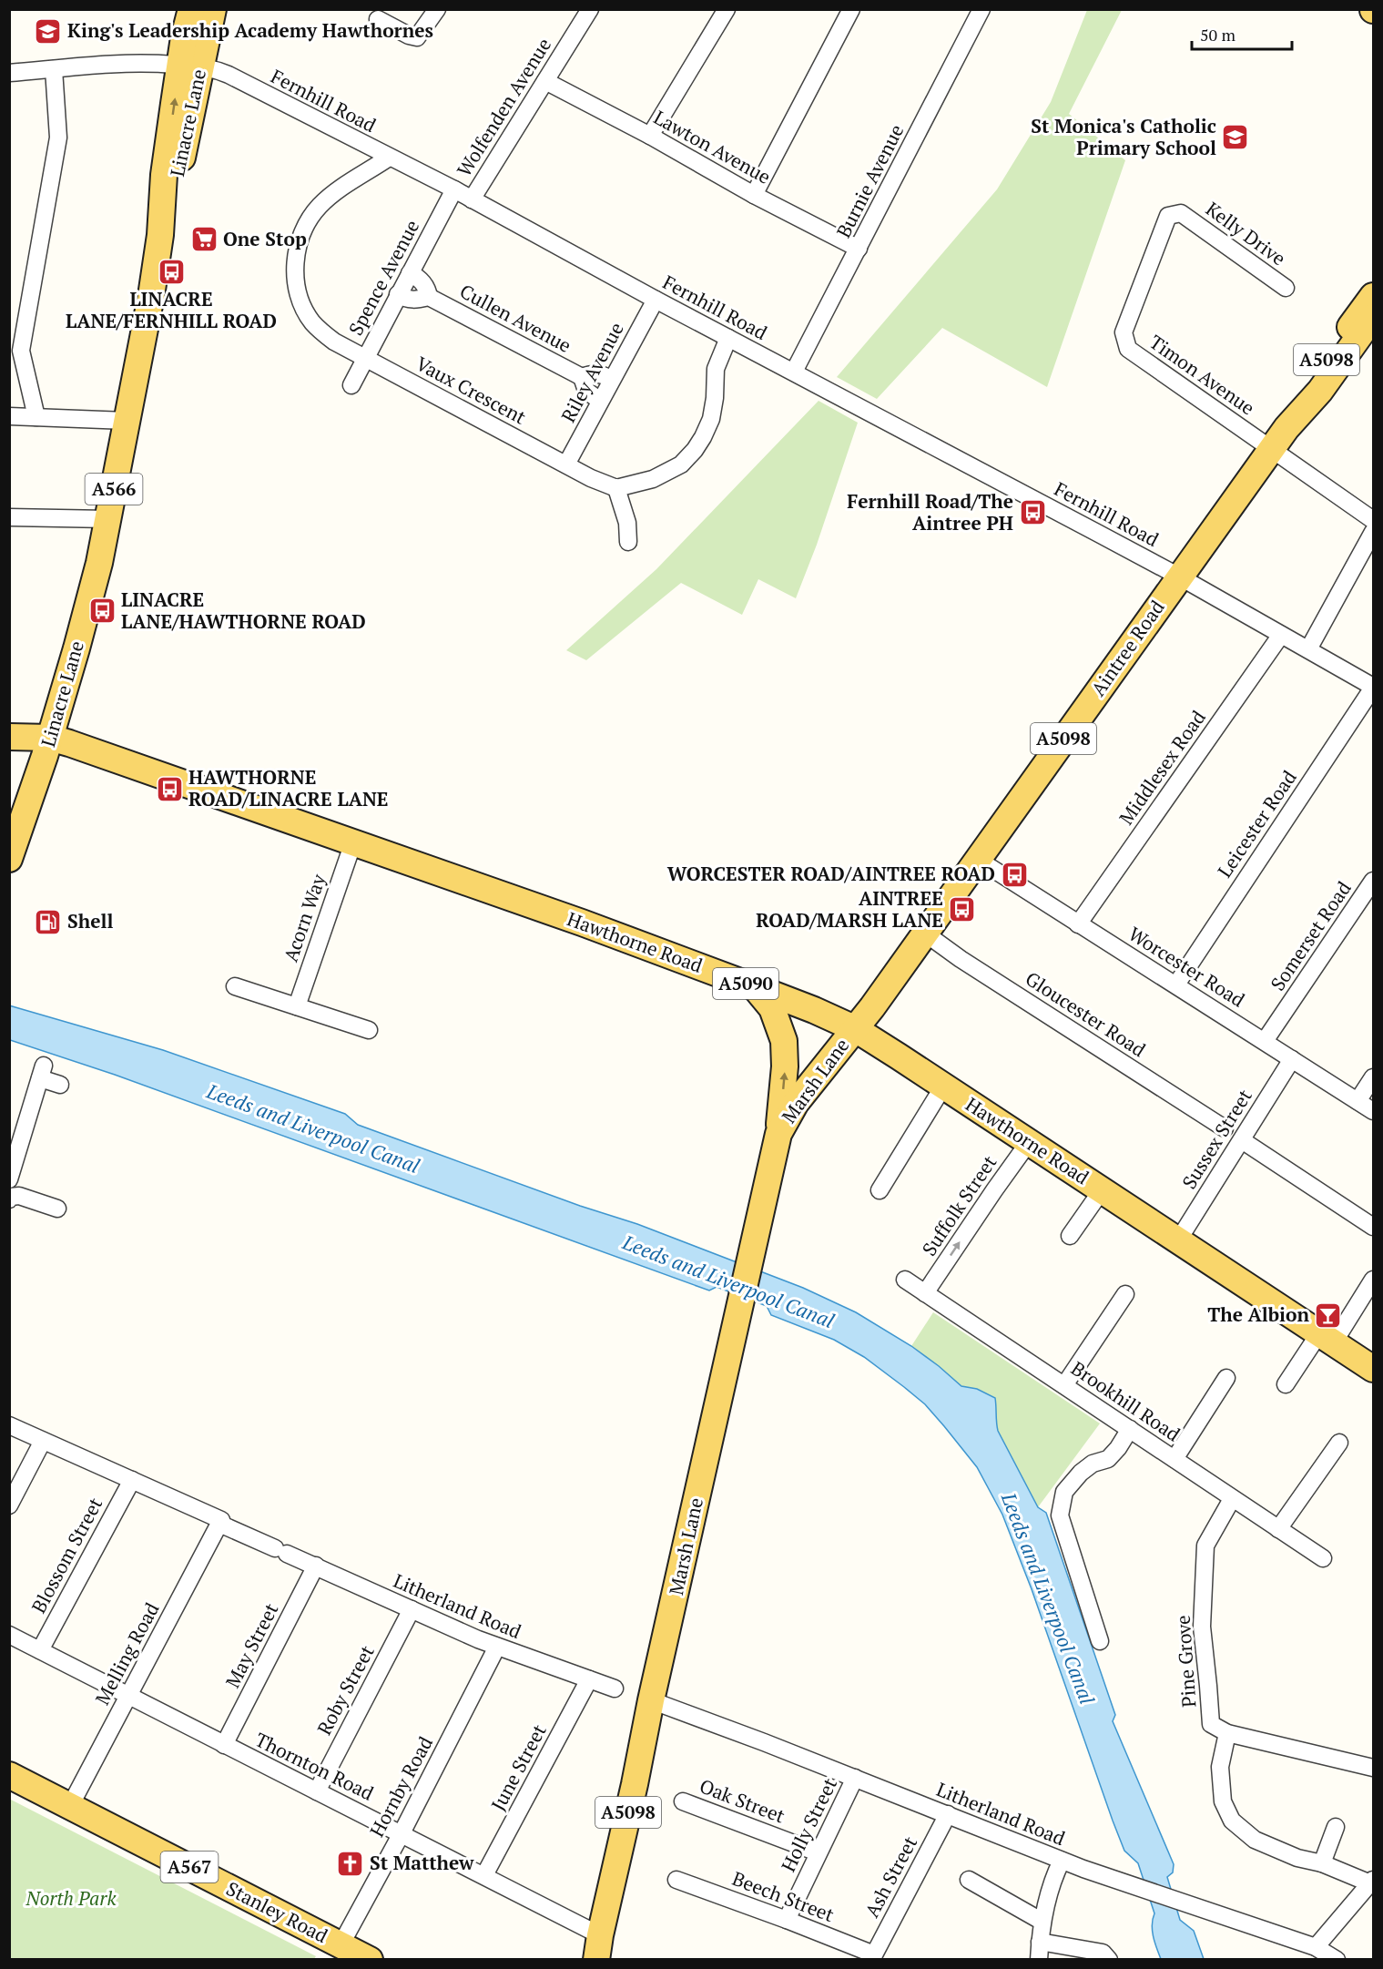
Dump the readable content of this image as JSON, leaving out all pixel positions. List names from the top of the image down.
{
  "streets": {
    "main road": [
      "Linacre Lane",
      "A5098",
      "A566",
      "Aintree Road",
      "Hawthorne Road",
      "A5090",
      "Marsh Lane",
      "A567",
      "Stanley Road"
    ],
    "street": [
      "Fernhill Road",
      "Wolfenden Avenue",
      "Lawton Avenue",
      "Burnie Avenue",
      "Kelly Drive",
      "Spence Avenue",
      "Cullen Avenue",
      "Riley Avenue",
      "Timon Avenue",
      "Vaux Crescent",
      "Middlesex Road",
      "Leicester Road",
      "Acorn Way",
      "Somerset Road",
      "Worcester Road",
      "Gloucester Road",
      "Sussex Street",
      "Suffolk Street",
      "Brookhill Road",
      "Blossom Street",
      "Litherland Road",
      "May Street",
      "Melling Road",
      "Pine Grove",
      "Roby Street",
      "Thornton Road",
      "June Street",
      "Hornby Road",
      "Oak Street",
      "Holly Street",
      "Ash Street",
      "Beech Street"
    ]
  },
  "crossings": [
    ["Fernhill Road", "Wolfenden Avenue"],
    ["Fernhill Road", "Linacre Lane"],
    ["Fernhill Road", "Burnie Avenue"],
    ["Fernhill Road", "Spence Avenue"],
    ["Fernhill Road", "Riley Avenue"],
    ["Fernhill Road", "Vaux Crescent"],
    ["Fernhill Road", "Aintree Road"],
    ["Fernhill Road", "Middlesex Road"],
    ["Fernhill Road", "Leicester Road"],
    ["Wolfenden Avenue", "Lawton Avenue"],
    ["Linacre Lane", "Hawthorne Road"],
    ["Lawton Avenue", "Burnie Avenue"],
    ["Kelly Drive", "Timon Avenue"],
    ["Spence Avenue", "Cullen Avenue"],
    ["Spence Avenue", "Vaux Crescent"],
    ["Cullen Avenue", "Riley Avenue"],
    ["Riley Avenue", "Vaux Crescent"],
    ["Timon Avenue", "Aintree Road"],
    ["Aintree Road", "Hawthorne Road"],
    ["Aintree Road", "Worcester Road"],
    ["Aintree Road", "Gloucester Road"],
    ["Aintree Road", "Marsh Lane"],
    ["Middlesex Road", "Worcester Road"],
    ["Leicester Road", "Worcester Road"],
    ["Acorn Way", "Hawthorne Road"],
    ["Somerset Road", "Worcester Road"],
    ["Hawthorne Road", "Marsh Lane"],
    ["Hawthorne Road", "Sussex Street"],
    ["Hawthorne Road", "Suffolk Street"],
    ["Worcester Road", "Sussex Street"],
    ["Marsh Lane", "Litherland Road"],
    ["Marsh Lane", "Thornton Road"],
    ["Suffolk Street", "Brookhill Road"],
    ["Brookhill Road", "Pine Grove"],
    ["Blossom Street", "Litherland Road"],
    ["Blossom Street", "Thornton Road"],
    ["Litherland Road", "May Street"],
    ["Litherland Road", "Melling Road"],
    ["Litherland Road", "Roby Street"],
    ["Litherland Road", "June Street"],
    ["Litherland Road", "Hornby Road"],
    ["Litherland Road", "Holly Street"],
    ["Litherland Road", "Ash Street"],
    ["May Street", "Thornton Road"],
    ["Melling Road", "Thornton Road"],
    ["Melling Road", "Stanley Road"],
    ["Roby Street", "Thornton Road"],
    ["Thornton Road", "June Street"],
    ["Thornton Road", "Hornby Road"],
    ["Hornby Road", "Stanley Road"],
    ["Oak Street", "Holly Street"],
    ["Holly Street", "Beech Street"],
    ["Ash Street", "Beech Street"]
  ],
  "water": ["Leeds and Liverpool Canal"],
  "parks": ["North Park"],
  "places": {
    "school or university": ["King's Leadership Academy Hawthornes", "St Monica's Catholic Primary School"],
    "supermarket": ["One Stop"],
    "bus stop": [
      "LINACRE LANE/FERNHILL ROAD",
      "Fernhill Road/The Aintree PH",
      "LINACRE LANE/HAWTHORNE ROAD",
      "HAWTHORNE ROAD/LINACRE LANE",
      "WORCESTER ROAD/AINTREE ROAD",
      "AINTREE ROAD/MARSH LANE"
    ],
    "fuel station": ["Shell"],
    "bar": ["The Albion"],
    "church": ["St Matthew"]
  },
  "scale_bar": "50 m"
}
